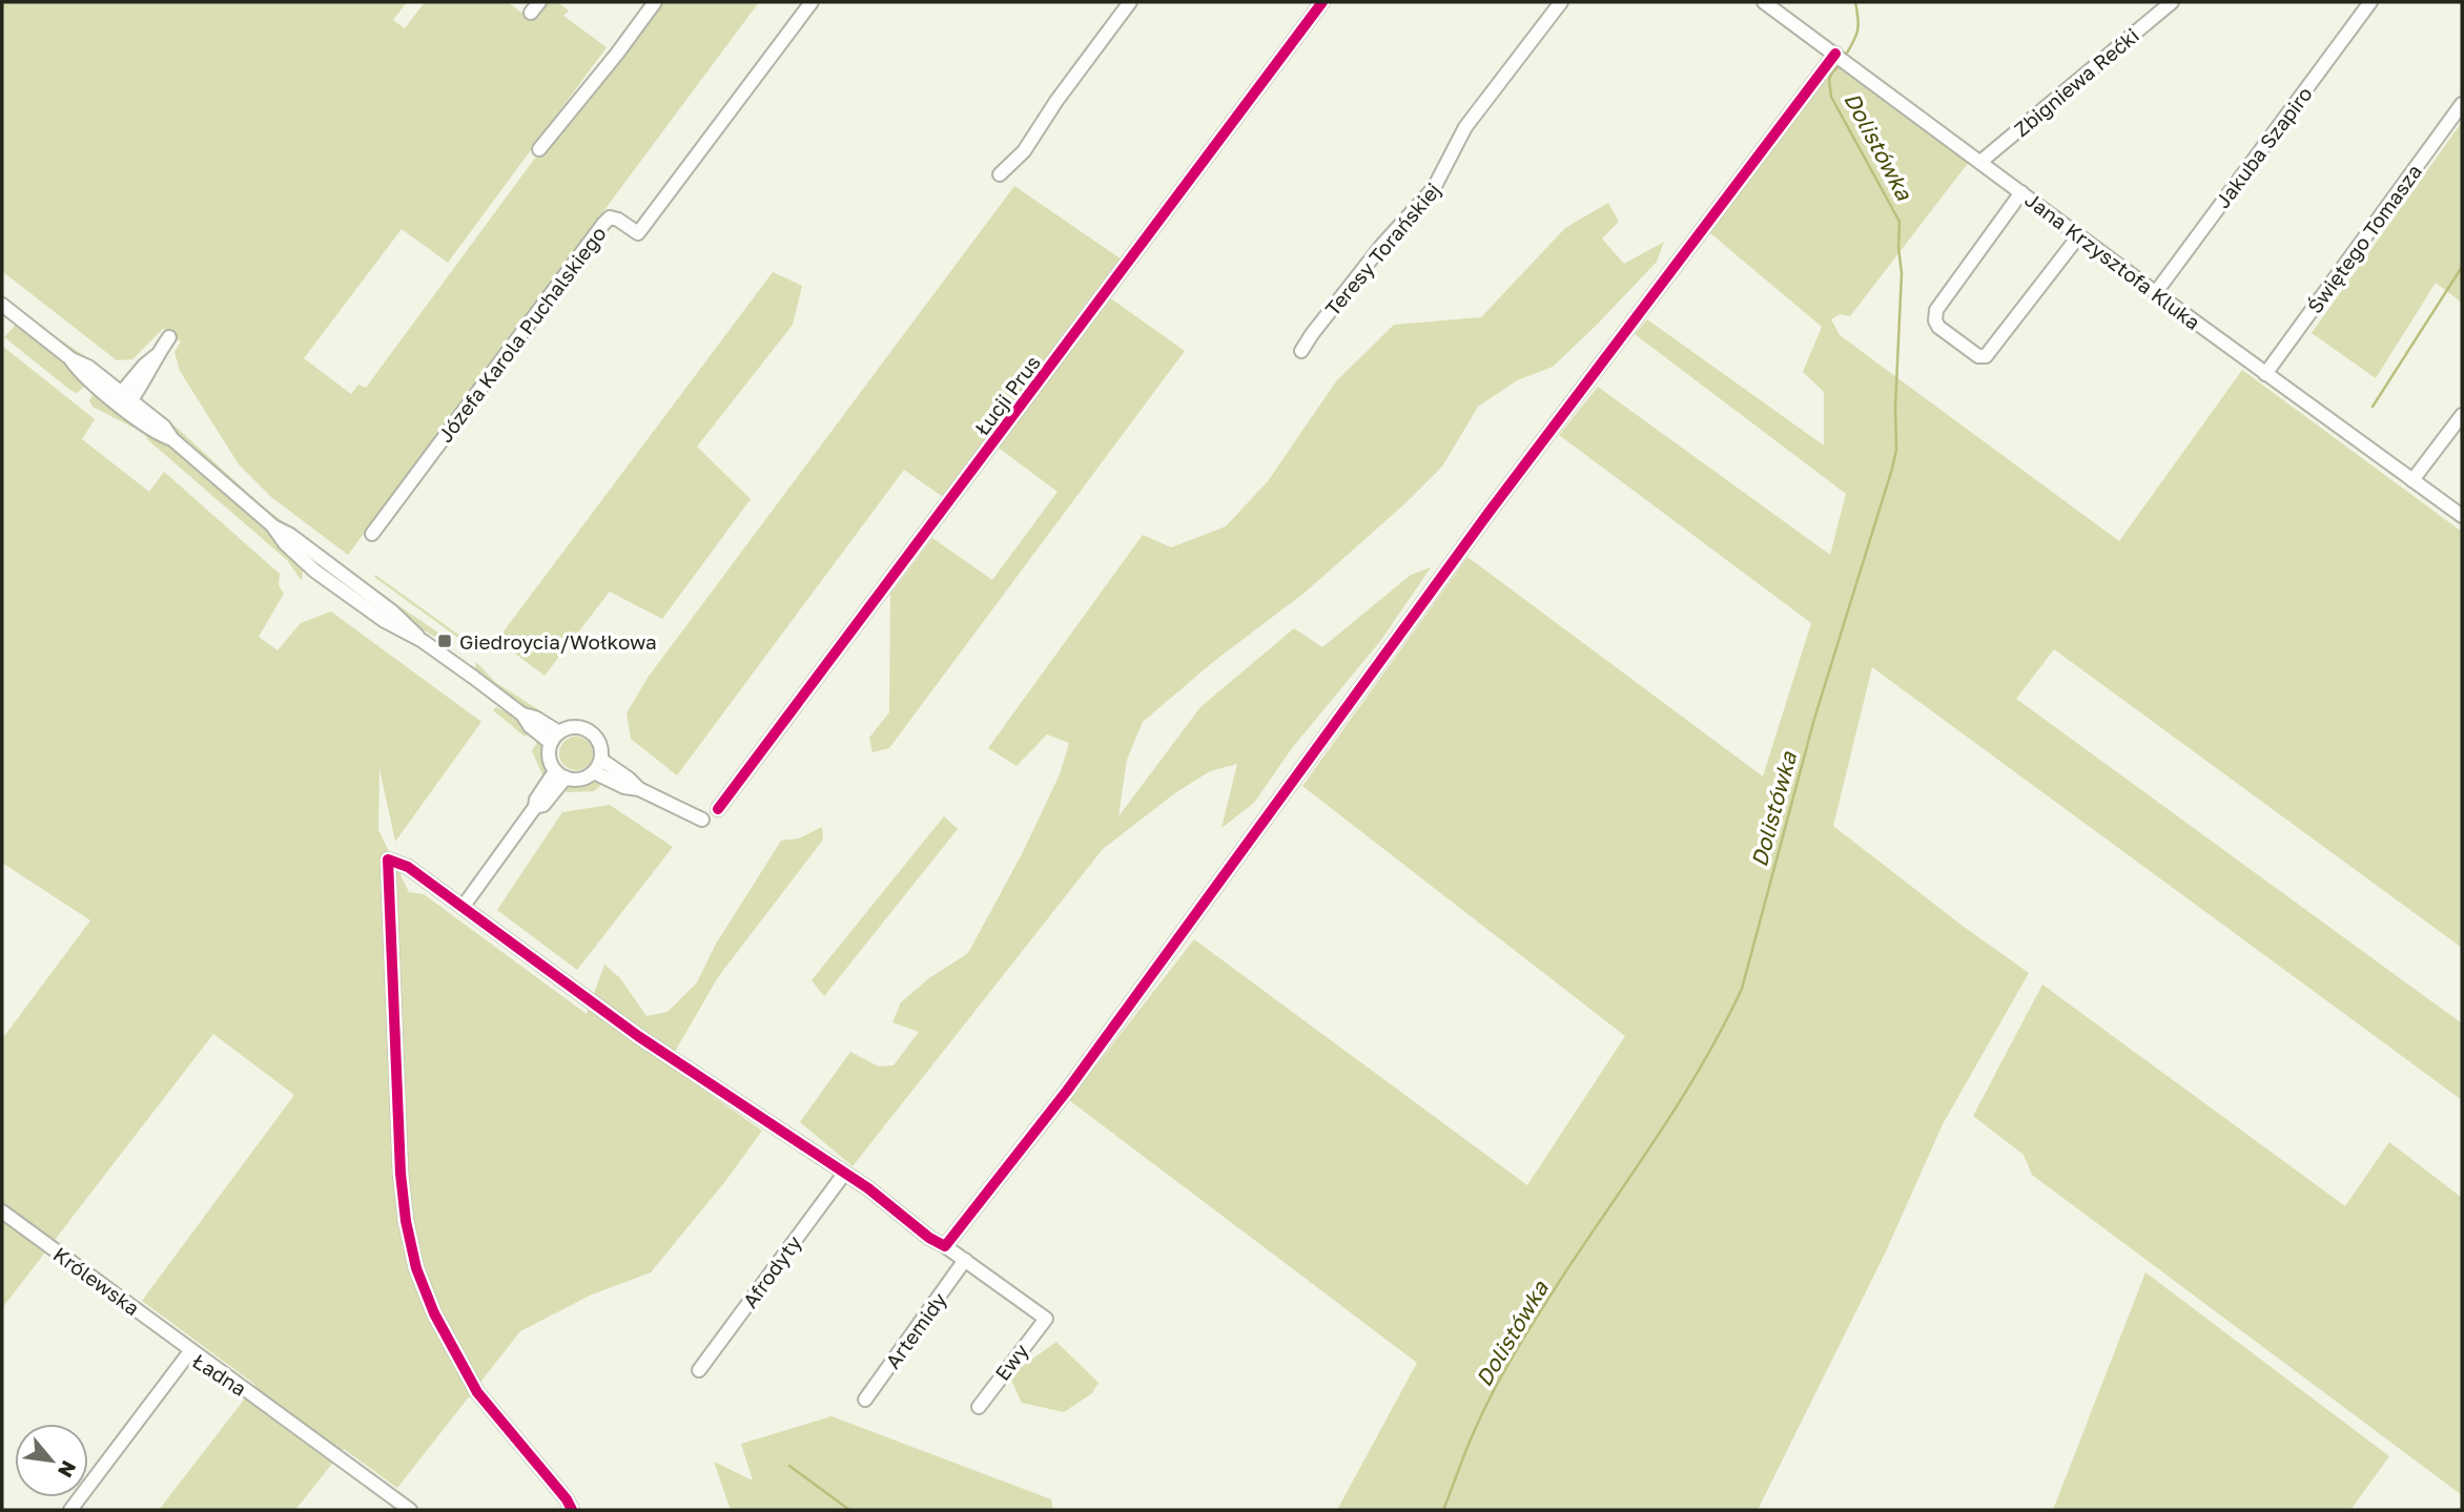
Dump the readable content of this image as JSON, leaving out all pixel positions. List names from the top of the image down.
{
  "streets": {
    "street": [
      "Zbigniewa Rećki",
      "Jakuba Szapiro",
      "Świętego Tomasza",
      "Teresy Torańskiej",
      "Jana Krzysztofa Kluka",
      "Józefa Karola Puchalskiego",
      "Łucji Prus",
      "Afrodyty",
      "Królewska",
      "Artemidy",
      "Ewy",
      "Ładna"
    ]
  },
  "crossings": [
    ["Zbigniewa Rećki", "Jana Krzysztofa Kluka"],
    ["Jakuba Szapiro", "Jana Krzysztofa Kluka"],
    ["Świętego Tomasza", "Jana Krzysztofa Kluka"],
    ["Królewska", "Ładna"],
    ["Artemidy", "Ewy"]
  ],
  "water": ["Dolistówka"],
  "places": {
    "transit": ["Giedroycia/Wołkowa"]
  },
  "north": "bottom right"
}
